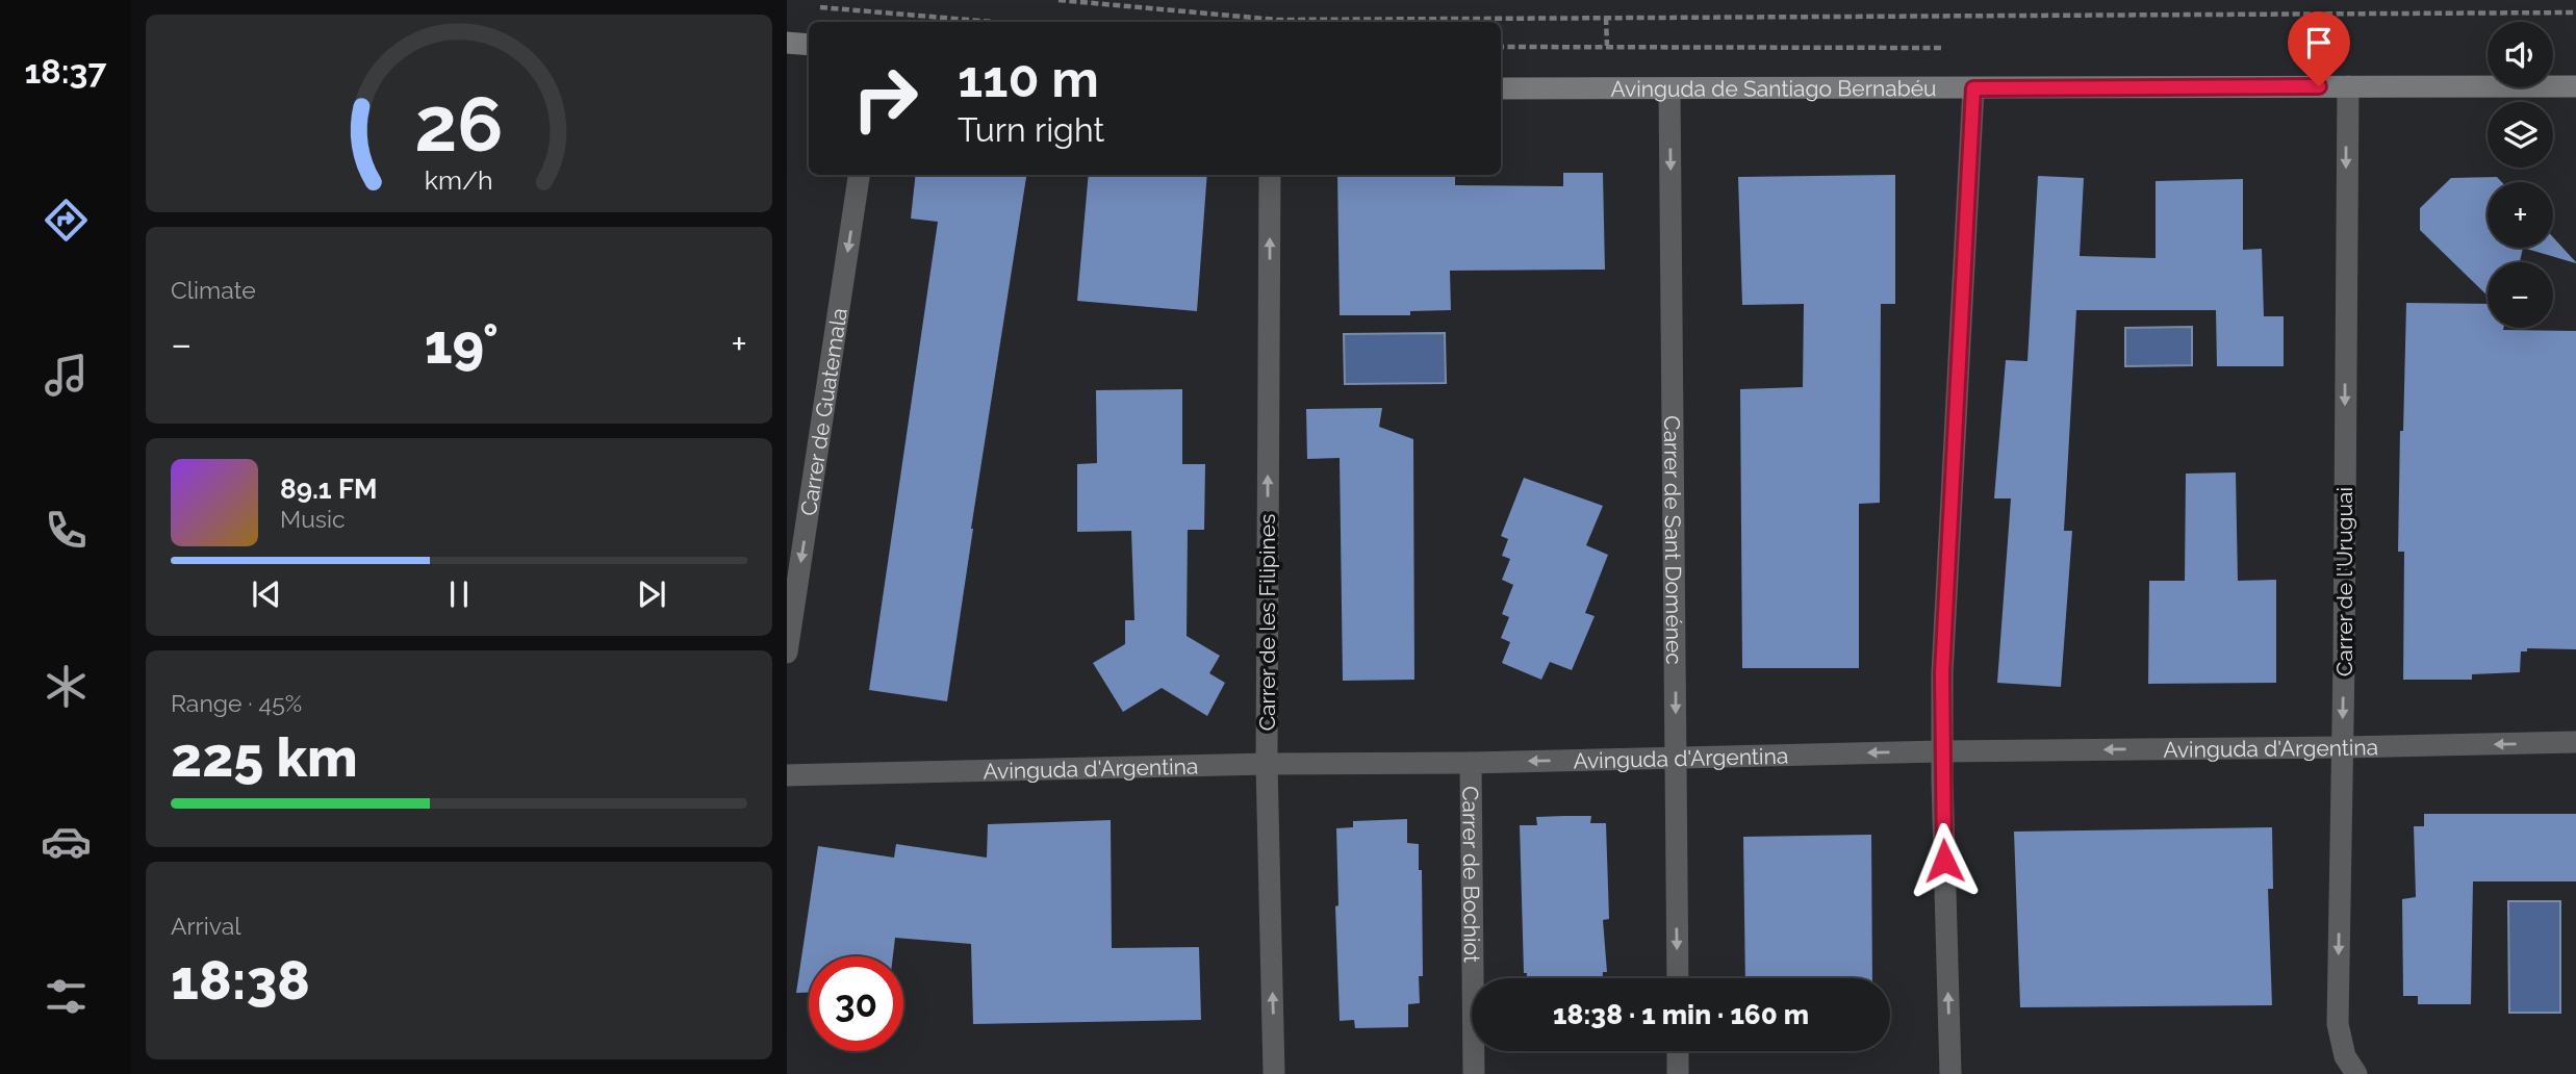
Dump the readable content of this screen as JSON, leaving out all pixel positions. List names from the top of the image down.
{
  "streets": {
    "street": [
      "Avinguda de Santiago Bernabéu",
      "Carrer de Guatemala",
      "Carrer de Sant Doménec",
      "Carrer de l'Uruguai",
      "Carrer de les Filipines",
      "Avinguda d'Argentina",
      "Carrer de Bochiot"
    ]
  },
  "crossings": [
    ["Avinguda de Santiago Bernabéu", "Carrer de Sant Doménec"],
    ["Avinguda de Santiago Bernabéu", "Carrer de l'Uruguai"],
    ["Carrer de Sant Doménec", "Avinguda d'Argentina"],
    ["Carrer de l'Uruguai", "Avinguda d'Argentina"],
    ["Carrer de les Filipines", "Avinguda d'Argentina"],
    ["Avinguda d'Argentina", "Carrer de Bochiot"]
  ],
  "one_way": [
    "Carrer de Guatemala",
    "Carrer de Sant Doménec",
    "Carrer de l'Uruguai",
    "Carrer de les Filipines",
    "Avinguda d'Argentina"
  ],
  "page": {
    "tabs": "18:37",
    "map_buttons": ["+", "−"],
    "turn": ["110 m", "Turn right"],
    "tile": [
      "Climate",
      ["Range · 45%", "225 km"],
      ["Arrival", "18:38"]
    ],
    "heat": ["−", "19°", "+"],
    "song": ["89.1 FM", "Music"],
    "limit": "30",
    "trip": "18:38 · 1 min · 160 m",
    "gauge": ["26", "km/h"]
  }
}
